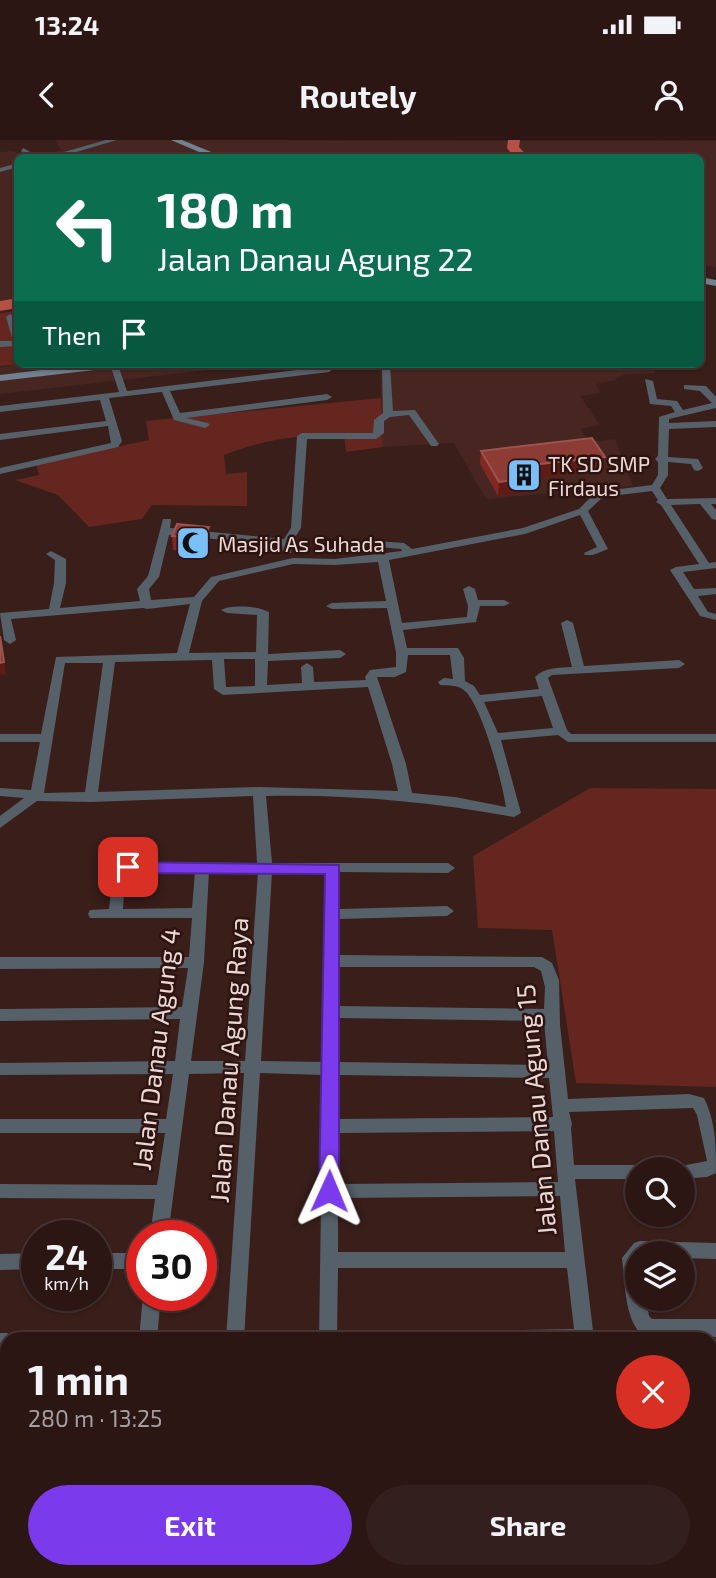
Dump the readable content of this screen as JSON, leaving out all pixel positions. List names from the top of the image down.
{
  "streets": {
    "street": ["Jalan Danau Agung 4", "Jalan Danau Agung Raya", "Jalan Danau Agung 15"]
  },
  "places": {
    "building": ["TK SD SMP Firdaus"],
    "mosque": ["Masjid As Suhada"]
  },
  "page": {
    "status": "13:24",
    "header": "Routely",
    "turn": ["180 m", "Jalan Danau Agung 22"],
    "then": "Then",
    "speed": "24 km/h",
    "limit": "30",
    "heading": ["1 min", "280 m · 13:25"],
    "buttons": ["Exit", "Share"]
  }
}
